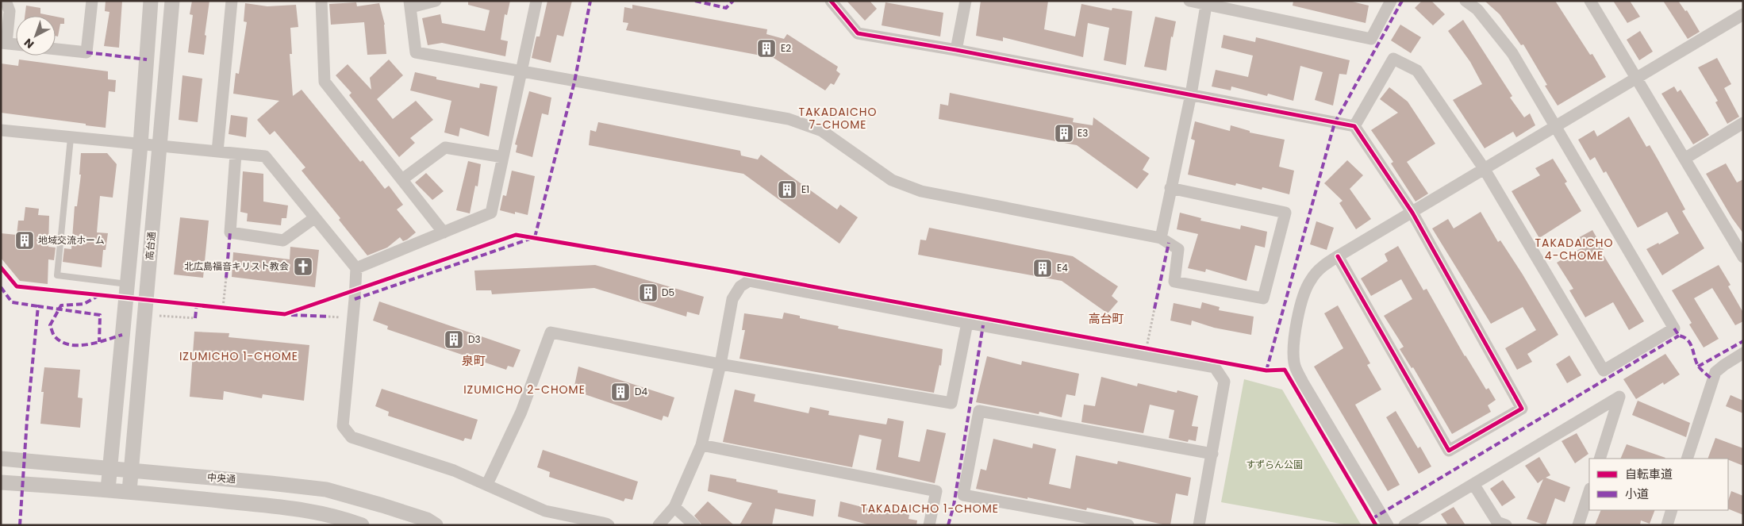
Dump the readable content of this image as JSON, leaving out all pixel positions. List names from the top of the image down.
{
  "streets": {
    "street": ["高台通", "中央通"]
  },
  "crossings": [
    ["高台通", "中央通"]
  ],
  "districts": [
    "TAKADAICHO 7-CHOME",
    "TAKADAICHO 4-CHOME",
    "高台町",
    "IZUMICHO 1-CHOME",
    "泉町",
    "IZUMICHO 2-CHOME",
    "TAKADAICHO 1-CHOME"
  ],
  "parks": ["すずらん公園"],
  "places": {
    "building": [
      "E2",
      "E3",
      "E1",
      "地域交流ホーム",
      "E4",
      "D5",
      "D3",
      "D4"
    ],
    "church": ["北広島福音キリスト教会"]
  },
  "legend": ["自転車道", "小道"],
  "north": "bottom left"
}
